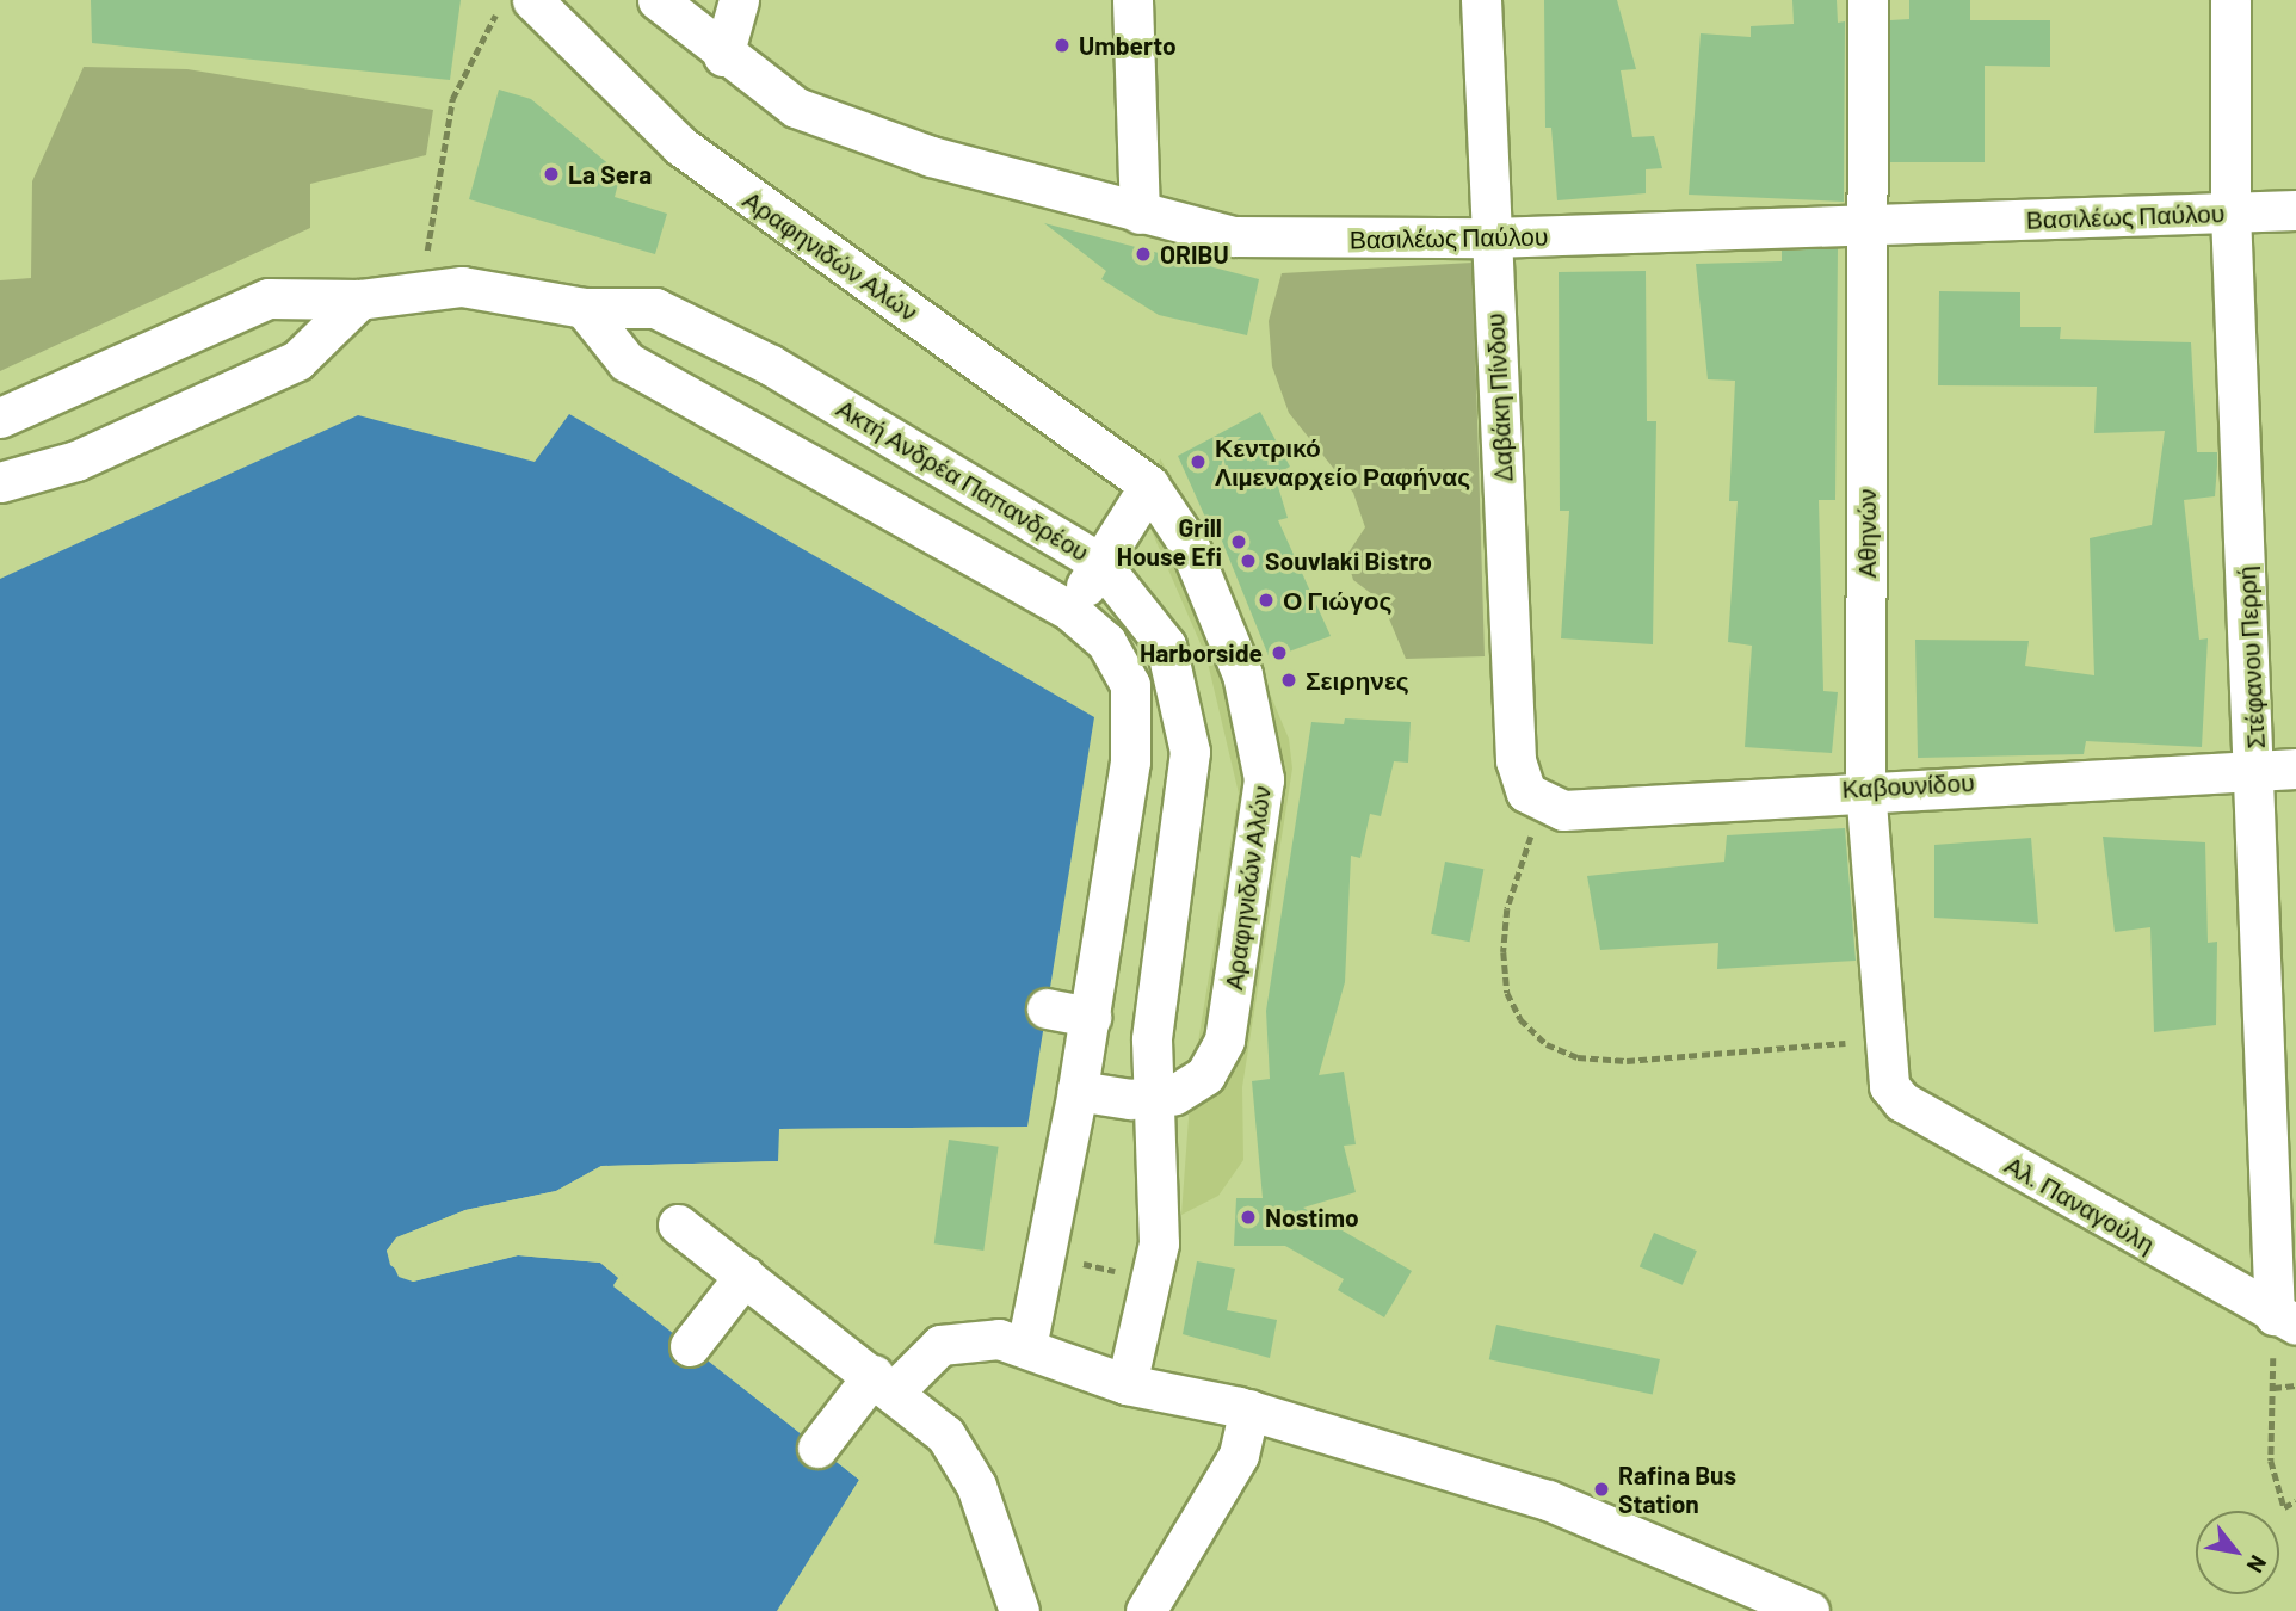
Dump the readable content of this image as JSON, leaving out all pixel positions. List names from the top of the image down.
{
  "streets": {
    "street": [
      "Βασιλέως Παύλου",
      "Αραφηνιδών Αλών",
      "Δαβάκη Πίνδου",
      "Ακτή Ανδρέα Παπανδρέου",
      "Αθηνών",
      "Στέφανου Περρή",
      "Καβουνίδου",
      "Αλ. Παναγούλη"
    ]
  },
  "crossings": [
    ["Βασιλέως Παύλου", "Δαβάκη Πίνδου"],
    ["Βασιλέως Παύλου", "Αθηνών"],
    ["Βασιλέως Παύλου", "Στέφανου Περρή"],
    ["Αραφηνιδών Αλών", "Ακτή Ανδρέα Παπανδρέου"],
    ["Δαβάκη Πίνδου", "Καβουνίδου"],
    ["Αθηνών", "Καβουνίδου"],
    ["Αθηνών", "Αλ. Παναγούλη"],
    ["Στέφανου Περρή", "Καβουνίδου"],
    ["Στέφανου Περρή", "Αλ. Παναγούλη"]
  ],
  "places": [
    "Umberto",
    "La Sera",
    "ORIBU",
    "Κεντρικό Λιμεναρχείο Ραφήνας",
    "Grill House Efi",
    "Souvlaki Bistro",
    "Ο Γιώγος",
    "Harborside",
    "Σειρηνες",
    "Nostimo",
    "Rafina Bus Station"
  ],
  "north": "bottom right"
}
